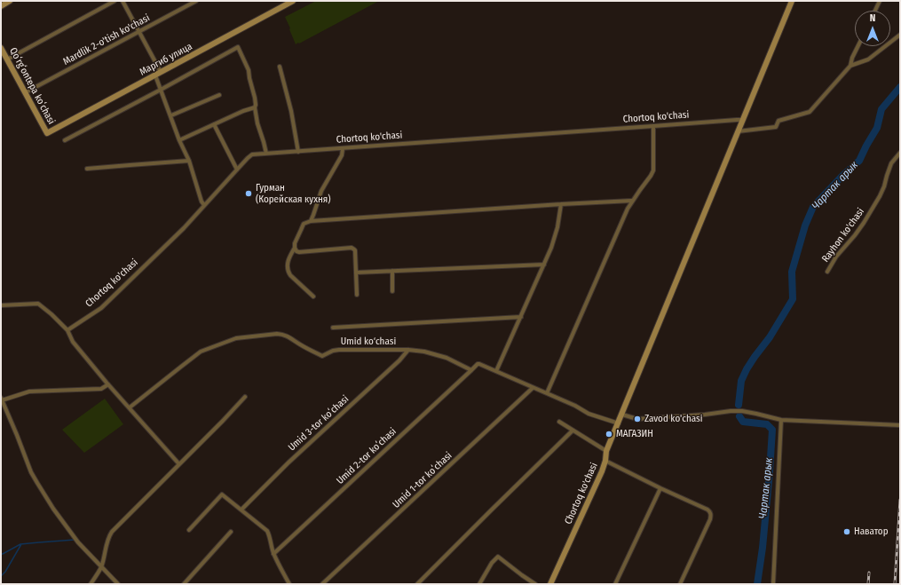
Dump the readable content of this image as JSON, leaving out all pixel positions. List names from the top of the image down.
{
  "streets": {
    "street": [
      "Mardlik 2-o'tish ko'chasi",
      "Маргиб улица",
      "Qoʻrgʻontepa koʻchasi",
      "Chortoq ko'chasi",
      "Rayhon ko'chasi",
      "Umid ko‘chasi",
      "Umid 3-tor koʻchasi",
      "Umid 2-tor koʻchasi",
      "Umid 1-tor koʻchasi"
    ]
  },
  "crossings": [
    ["Mardlik 2-o'tish ko'chasi", "Qoʻrgʻontepa koʻchasi"],
    ["Маргиб улица", "Qoʻrgʻontepa koʻchasi"],
    ["Umid ko‘chasi", "Umid 3-tor koʻchasi"],
    ["Umid ko‘chasi", "Umid 2-tor koʻchasi"]
  ],
  "water": ["Чартак арык"],
  "places": [
    "Гурман (Корейская кухня)",
    "Zavod ko'chasi",
    "МАГАЗИН",
    "Наватор"
  ],
  "north": "top"
}
